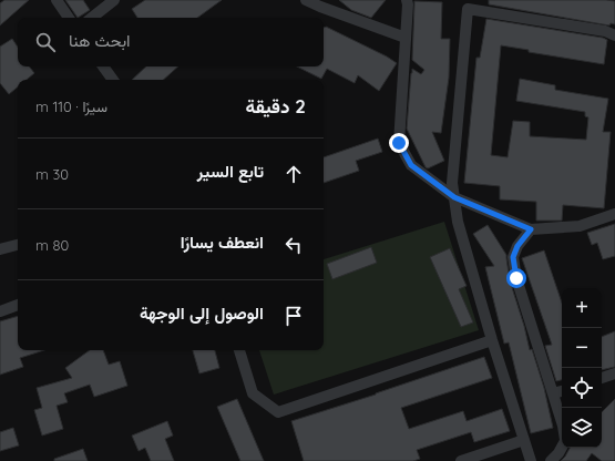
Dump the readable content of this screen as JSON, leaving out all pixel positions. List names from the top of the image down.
{
  "page": {
    "search": "ابحث هنا",
    "heading": ["2 دقيقة", "سيرًا · 110 m"],
    "list": [
      ["تابع السير", "30 m"],
      ["انعطف يسارًا", "80 m"],
      "الوصول إلى الوجهة"
    ],
    "map_buttons": ["+", "−"]
  }
}
